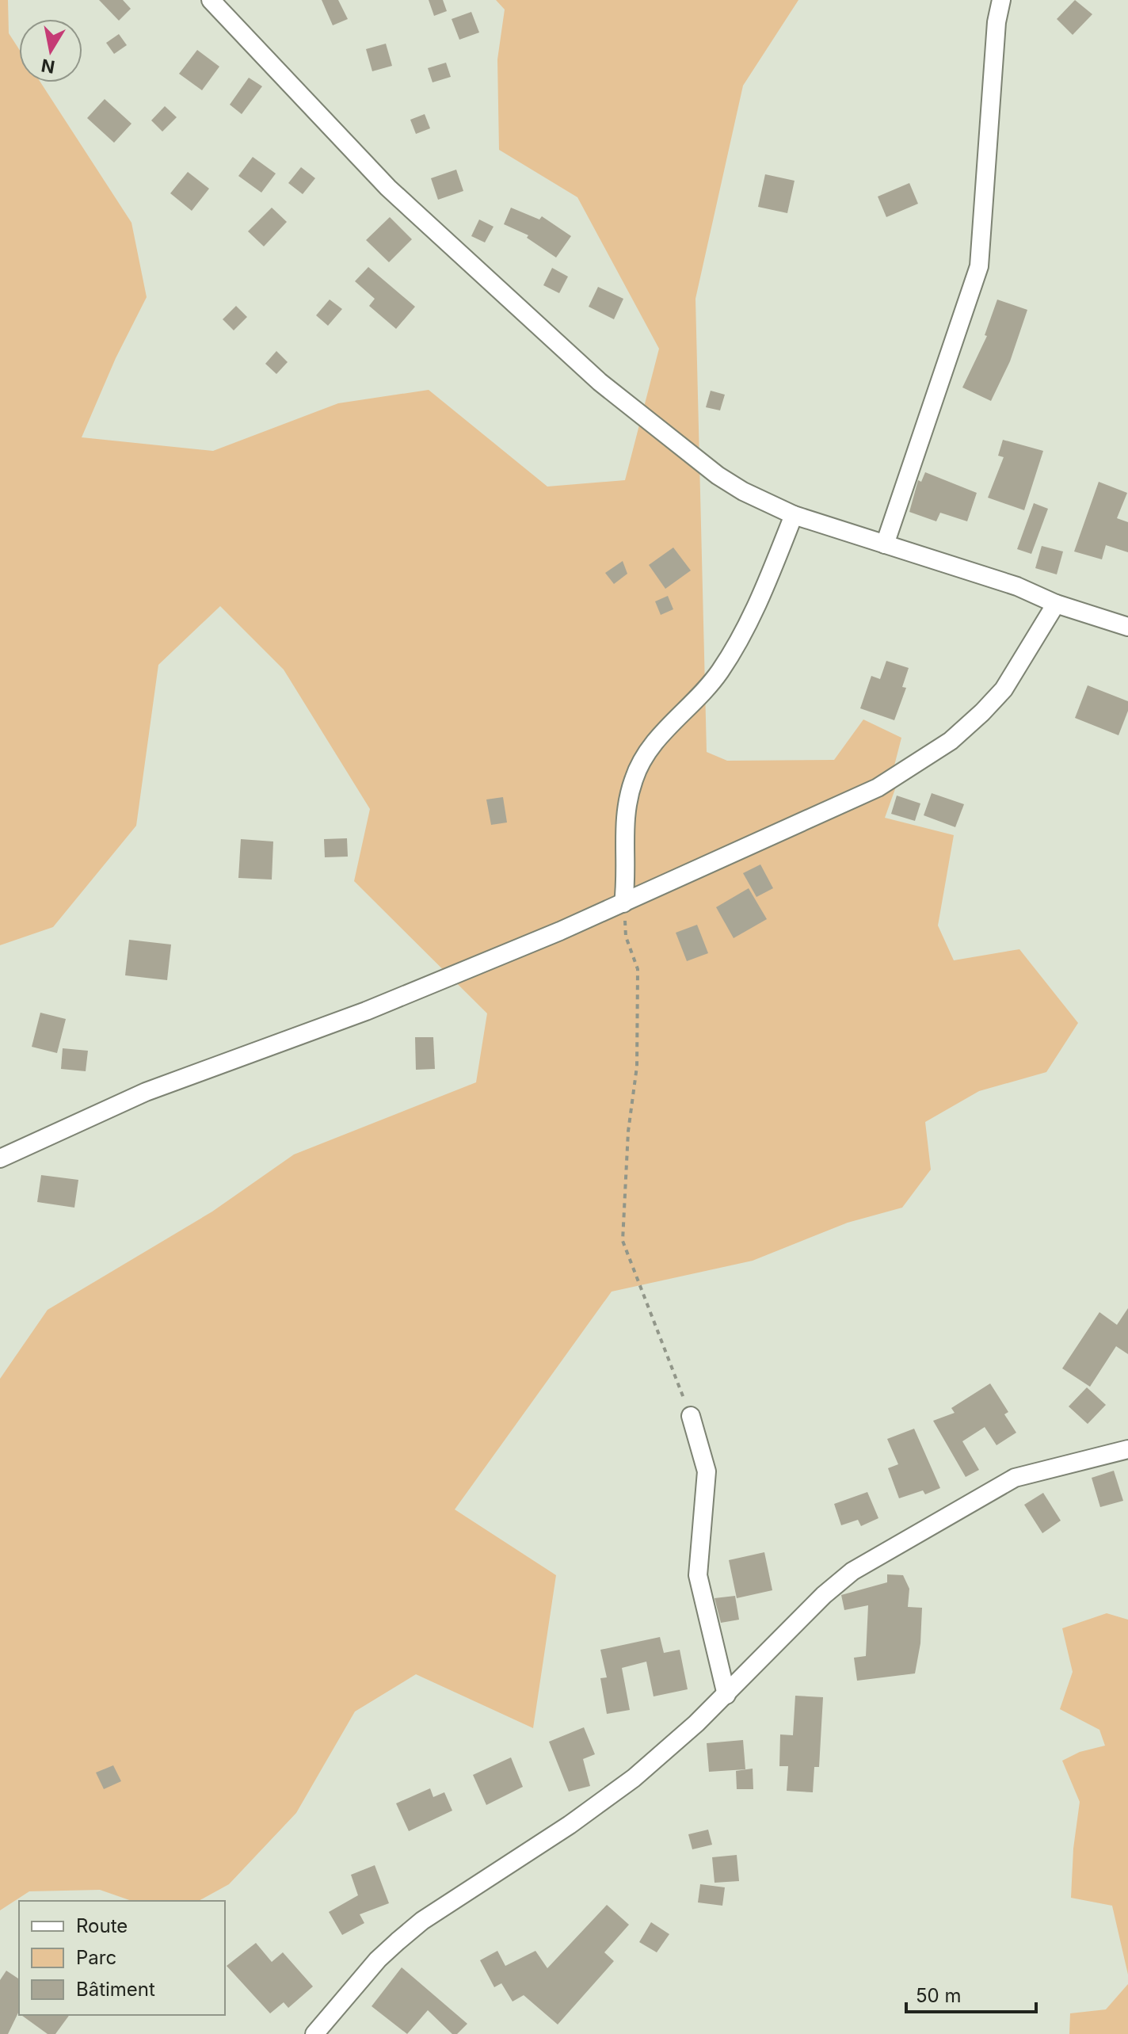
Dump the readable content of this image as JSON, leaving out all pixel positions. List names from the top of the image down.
{
  "legend": ["Route", "Parc", "Bâtiment"],
  "scale_bar": "50 m",
  "north": "bottom"
}
